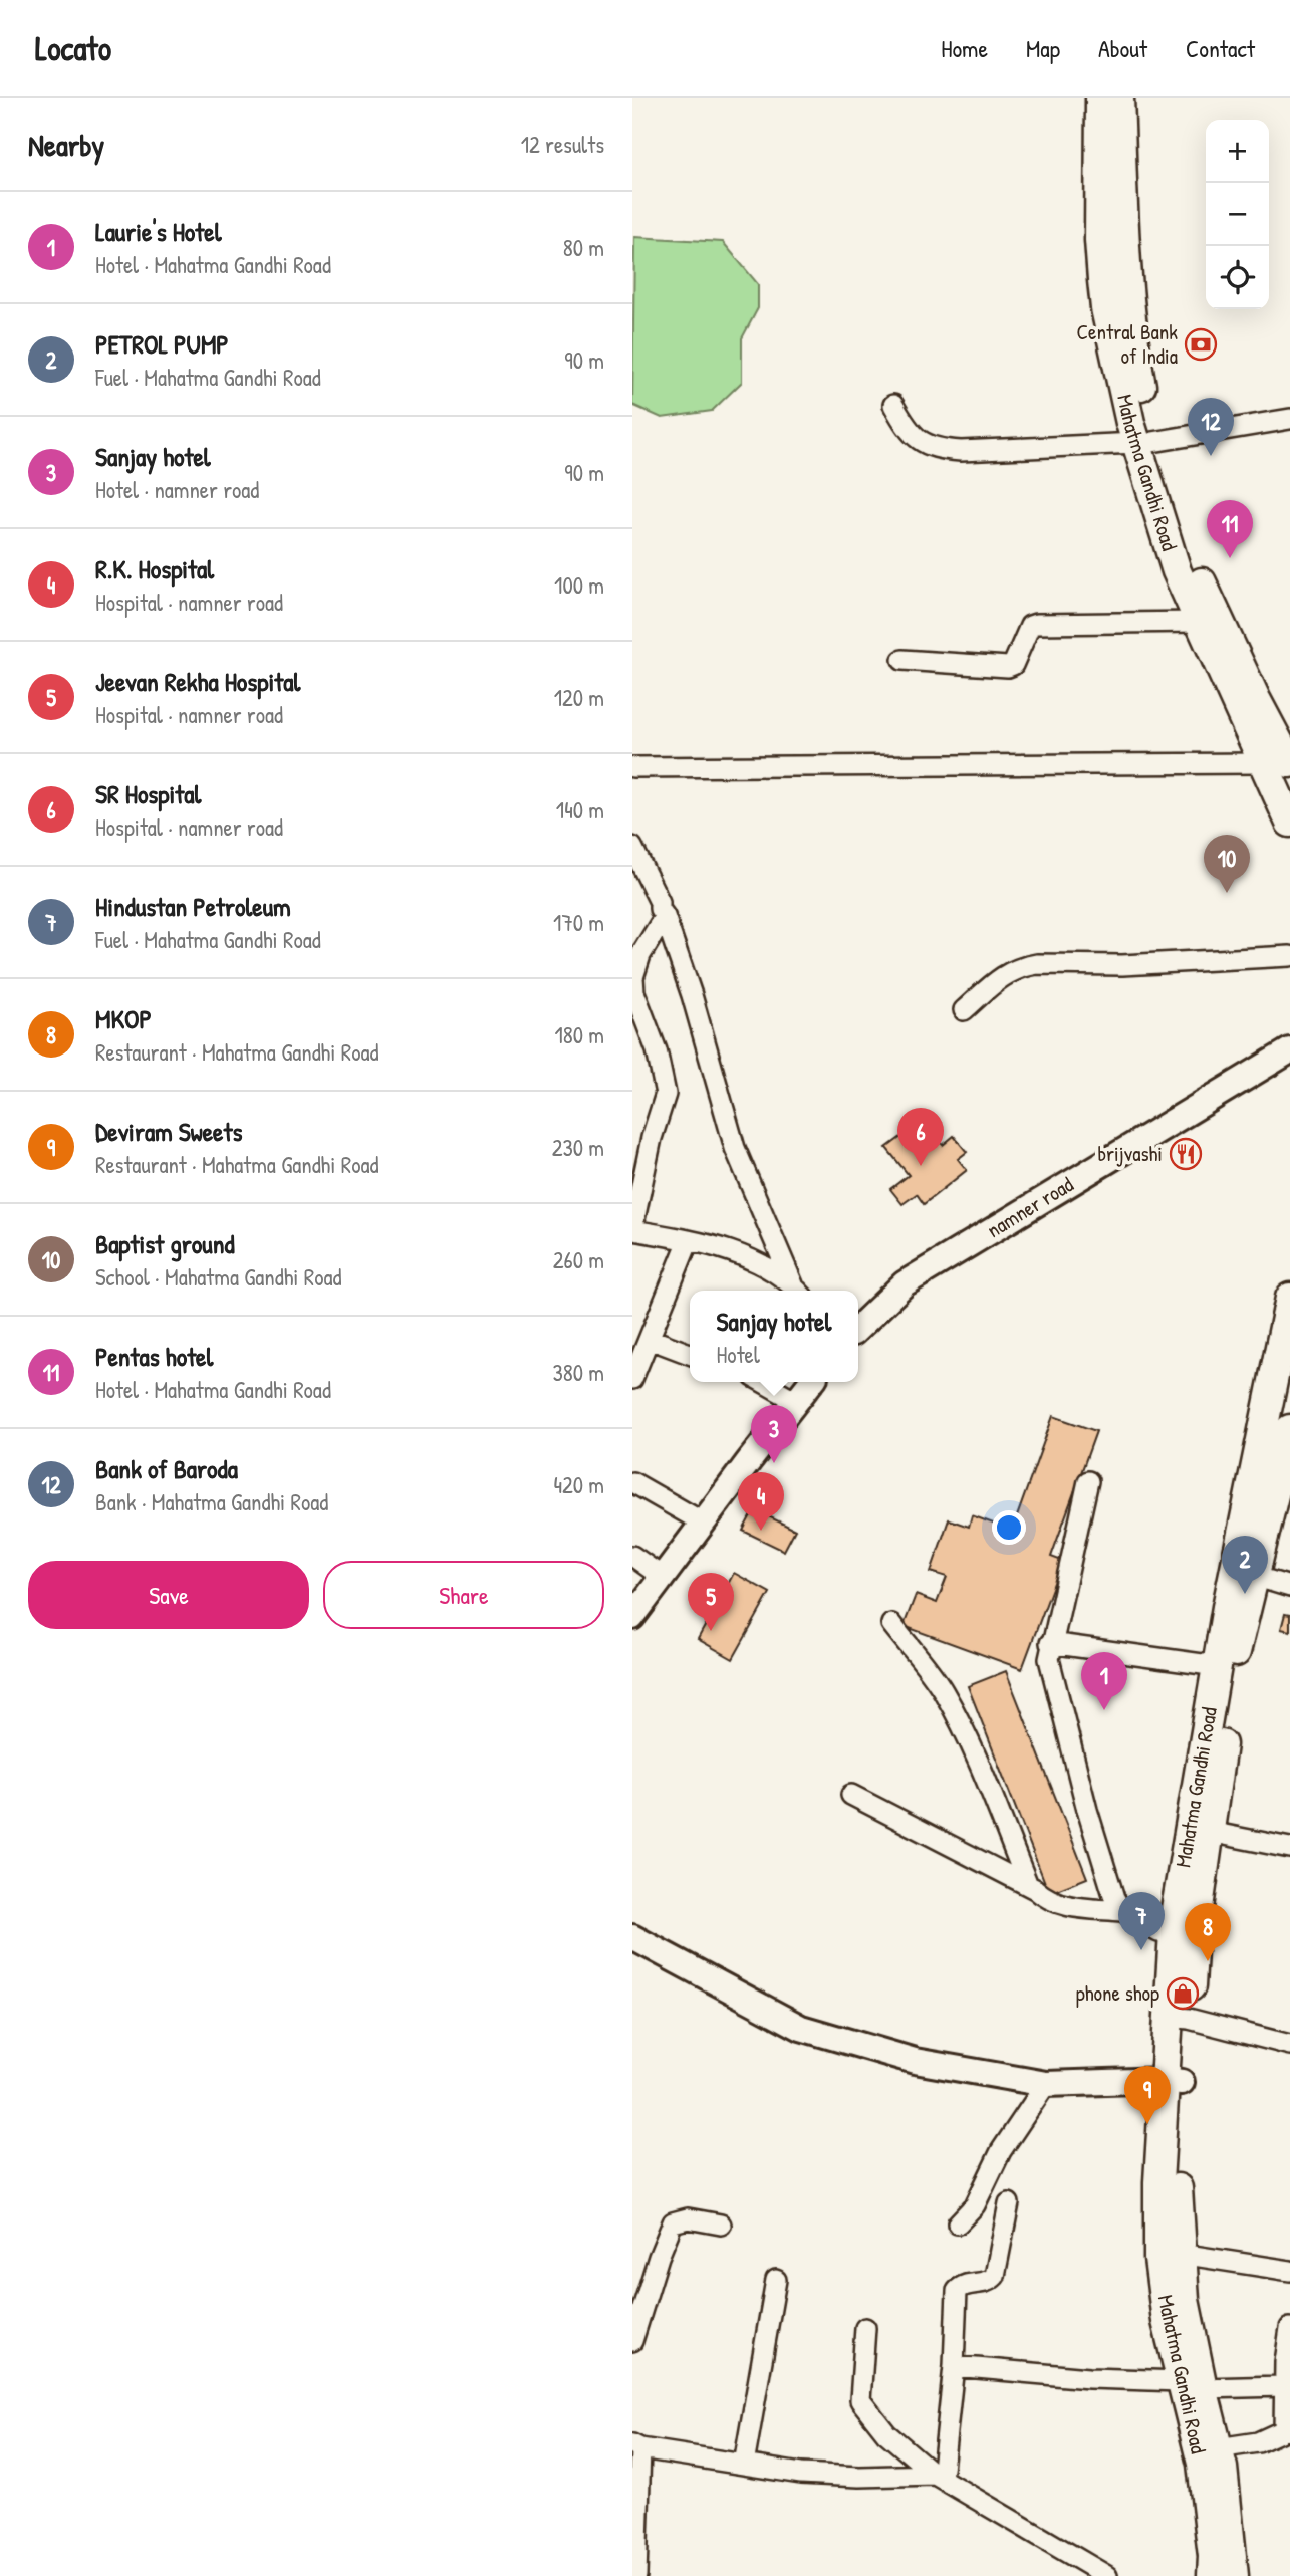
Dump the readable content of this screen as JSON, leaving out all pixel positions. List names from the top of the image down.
{
  "streets": {
    "highway": ["Mahatma Gandhi Road"],
    "main road": ["namner road"]
  },
  "places": {
    "bank": ["Central Bank of India"],
    "restaurant": ["brijvashi"],
    "shop": ["phone shop"]
  },
  "page": {
    "header": "Locato",
    "nav": [
      "Home",
      "Map",
      "About",
      "Contact"
    ],
    "heading": ["Nearby", "12 results"],
    "map_buttons": ["+", "−"],
    "list": [
      {
        "mark": "1",
        "name": "Laurie's Hotel",
        "note": "Hotel · Mahatma Gandhi Road",
        "value": "80 m"
      },
      {
        "mark": "2",
        "name": "PETROL PUMP",
        "note": "Fuel · Mahatma Gandhi Road",
        "value": "90 m"
      },
      {
        "mark": "3",
        "name": "Sanjay hotel",
        "note": "Hotel · namner road",
        "value": "90 m"
      },
      {
        "mark": "4",
        "name": "R.K. Hospital",
        "note": "Hospital · namner road",
        "value": "100 m"
      },
      {
        "mark": "5",
        "name": "Jeevan Rekha Hospital",
        "note": "Hospital · namner road",
        "value": "120 m"
      },
      {
        "mark": "6",
        "name": "SR Hospital",
        "note": "Hospital · namner road",
        "value": "140 m"
      },
      {
        "mark": "7",
        "name": "Hindustan Petroleum",
        "note": "Fuel · Mahatma Gandhi Road",
        "value": "170 m"
      },
      {
        "mark": "8",
        "name": "MKOP",
        "note": "Restaurant · Mahatma Gandhi Road",
        "value": "180 m"
      },
      {
        "mark": "9",
        "name": "Deviram Sweets",
        "note": "Restaurant · Mahatma Gandhi Road",
        "value": "230 m"
      },
      {
        "mark": "10",
        "name": "Baptist ground",
        "note": "School · Mahatma Gandhi Road",
        "value": "260 m"
      },
      {
        "mark": "11",
        "name": "Pentas hotel",
        "note": "Hotel · Mahatma Gandhi Road",
        "value": "380 m"
      },
      {
        "mark": "12",
        "name": "Bank of Baroda",
        "note": "Bank · Mahatma Gandhi Road",
        "value": "420 m"
      }
    ],
    "pins": [
      "12",
      "11",
      "10",
      "6",
      "3",
      "4",
      "2",
      "5",
      "1",
      "7",
      "8",
      "9"
    ],
    "popup": ["Sanjay hotel", "Hotel"],
    "buttons": ["Save", "Share"]
  }
}
